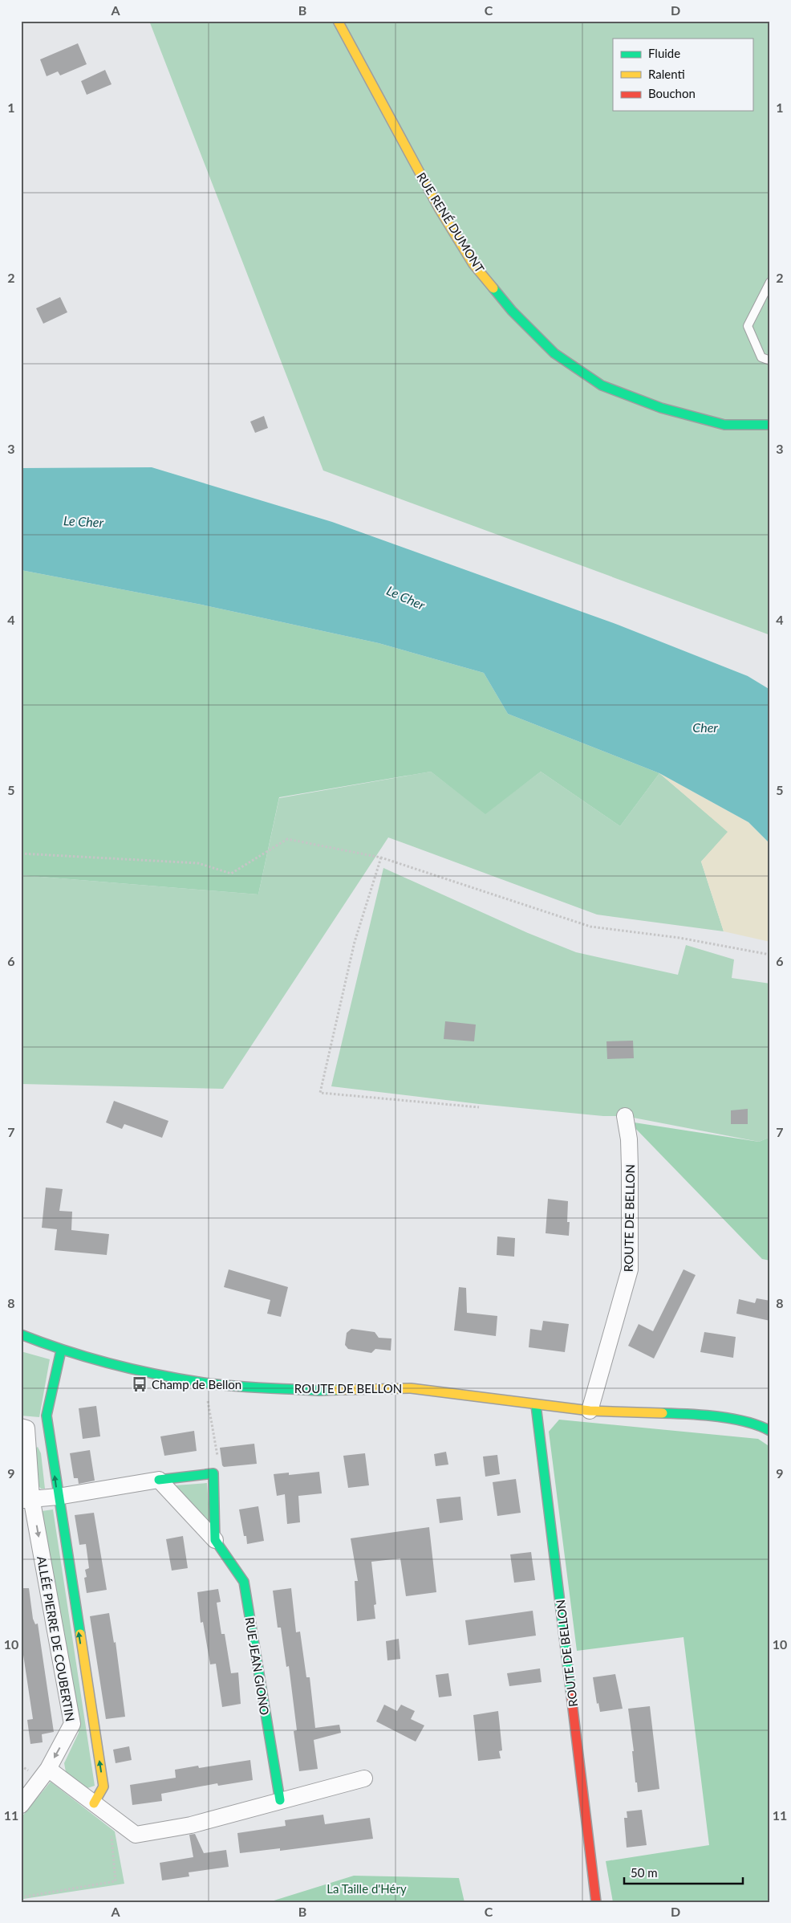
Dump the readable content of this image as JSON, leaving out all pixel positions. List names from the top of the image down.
{
  "streets": {
    "street": [
      "RUE RENÉ DUMONT",
      "ROUTE DE BELLON",
      "ALLÉE PIERRE DE COUBERTIN",
      "RUE JEAN GIONO"
    ]
  },
  "water": ["Le Cher", "Cher"],
  "parks": ["La Taille d'Héry"],
  "places": {
    "bus stop": ["Champ de Bellon"]
  },
  "legend": ["Fluide", "Ralenti", "Bouchon"],
  "scale_bar": "50 m",
  "grid": {
    "columns": [
      "A",
      "B",
      "C",
      "D"
    ],
    "rows": [
      "1",
      "2",
      "3",
      "4",
      "5",
      "6",
      "7",
      "8",
      "9",
      "10",
      "11"
    ]
  }
}
